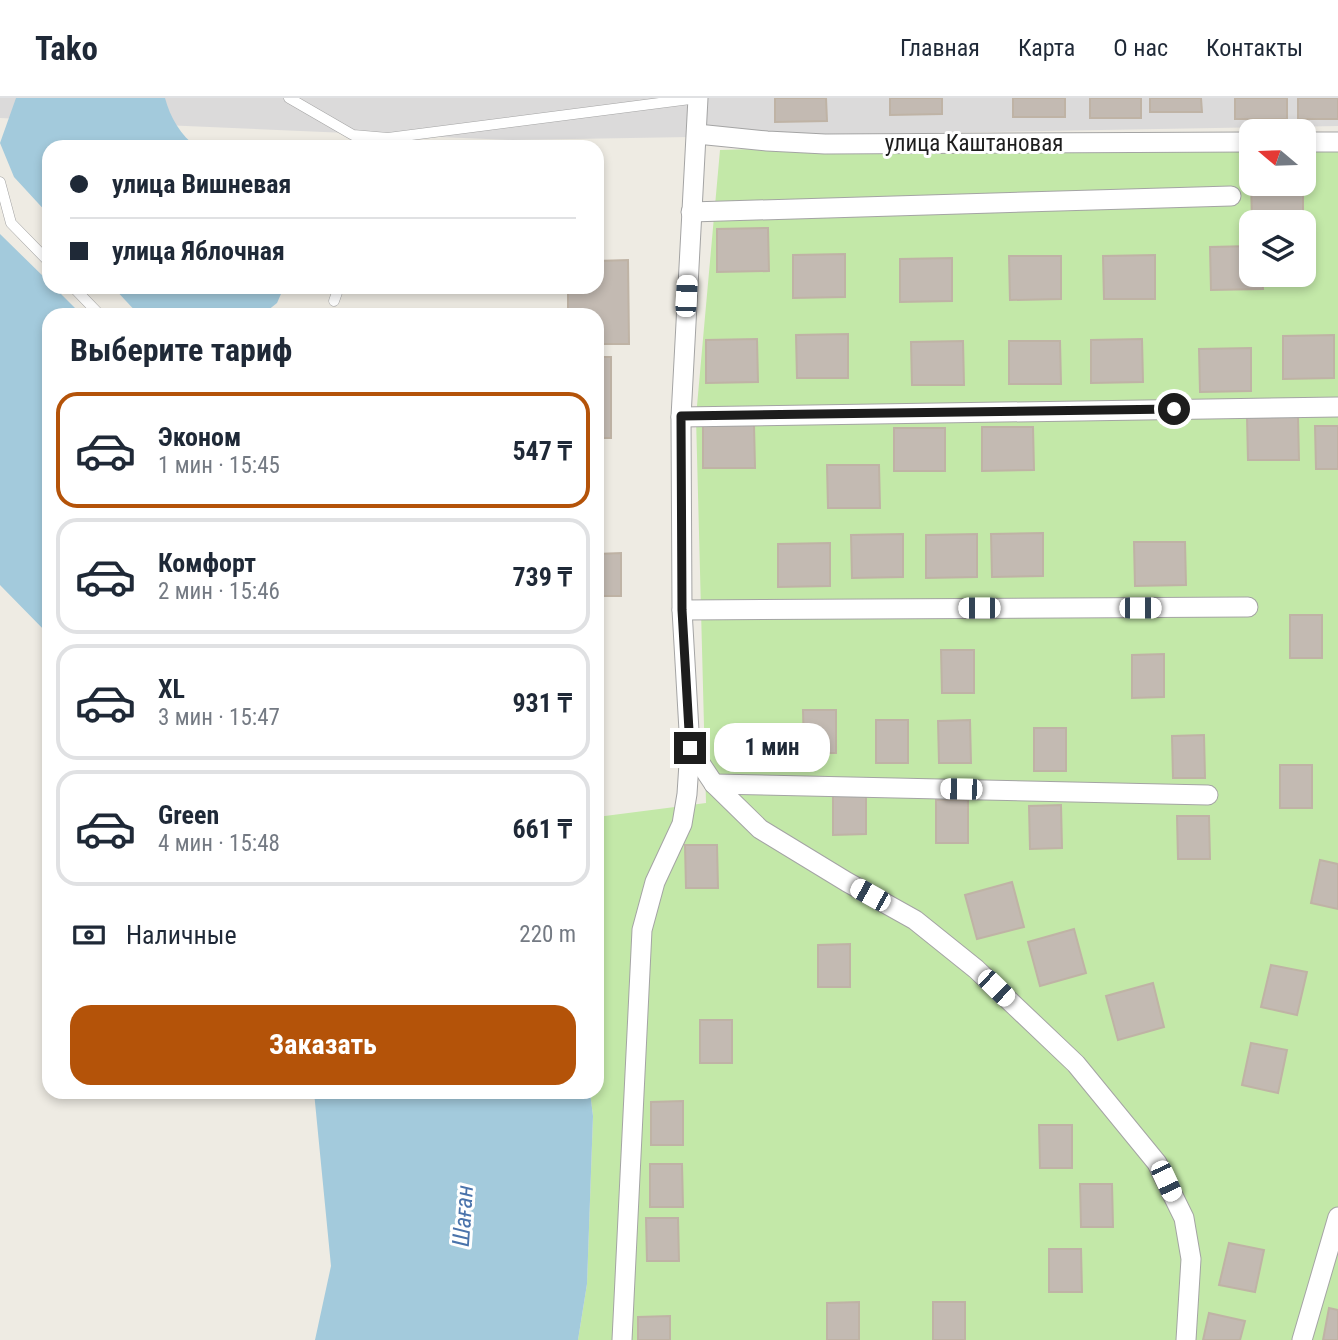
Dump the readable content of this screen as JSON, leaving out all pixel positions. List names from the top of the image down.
{
  "streets": {
    "street": ["улица Каштановая"]
  },
  "water": ["Шаған"],
  "north": "left",
  "page": {
    "header": "Tako",
    "nav": [
      "Главная",
      "Карта",
      "О нас",
      "Контакты"
    ],
    "banner": ["улица Вишневая", "улица Яблочная"],
    "heading": "Выберите тариф",
    "list": [
      {
        "name": "Эконом",
        "note": "1 мин · 15:45",
        "value": "547 ₸"
      },
      {
        "name": "Комфорт",
        "note": "2 мин · 15:46",
        "value": "739 ₸"
      },
      {
        "name": "XL",
        "note": "3 мин · 15:47",
        "value": "931 ₸"
      },
      {
        "name": "Green",
        "note": "4 мин · 15:48",
        "value": "661 ₸"
      }
    ],
    "bubble": "1 мин",
    "pay": ["Наличные", "220 m"],
    "buttons": "Заказать"
  }
}
